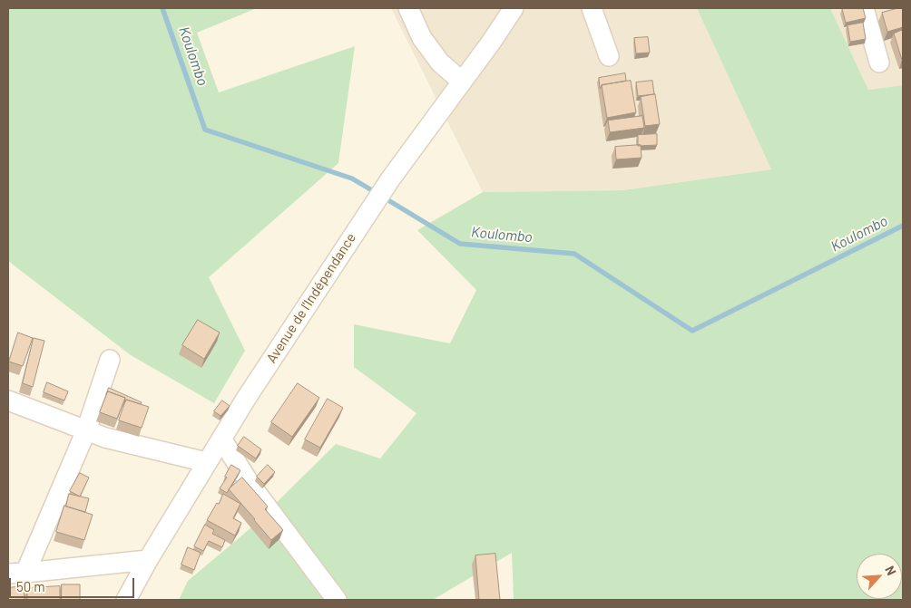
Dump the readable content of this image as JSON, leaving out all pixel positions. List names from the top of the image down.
{
  "streets": {
    "street": ["Avenue de l'Indépendance"]
  },
  "water": ["Koulombo"],
  "scale_bar": "50 m",
  "north": "top right"
}
